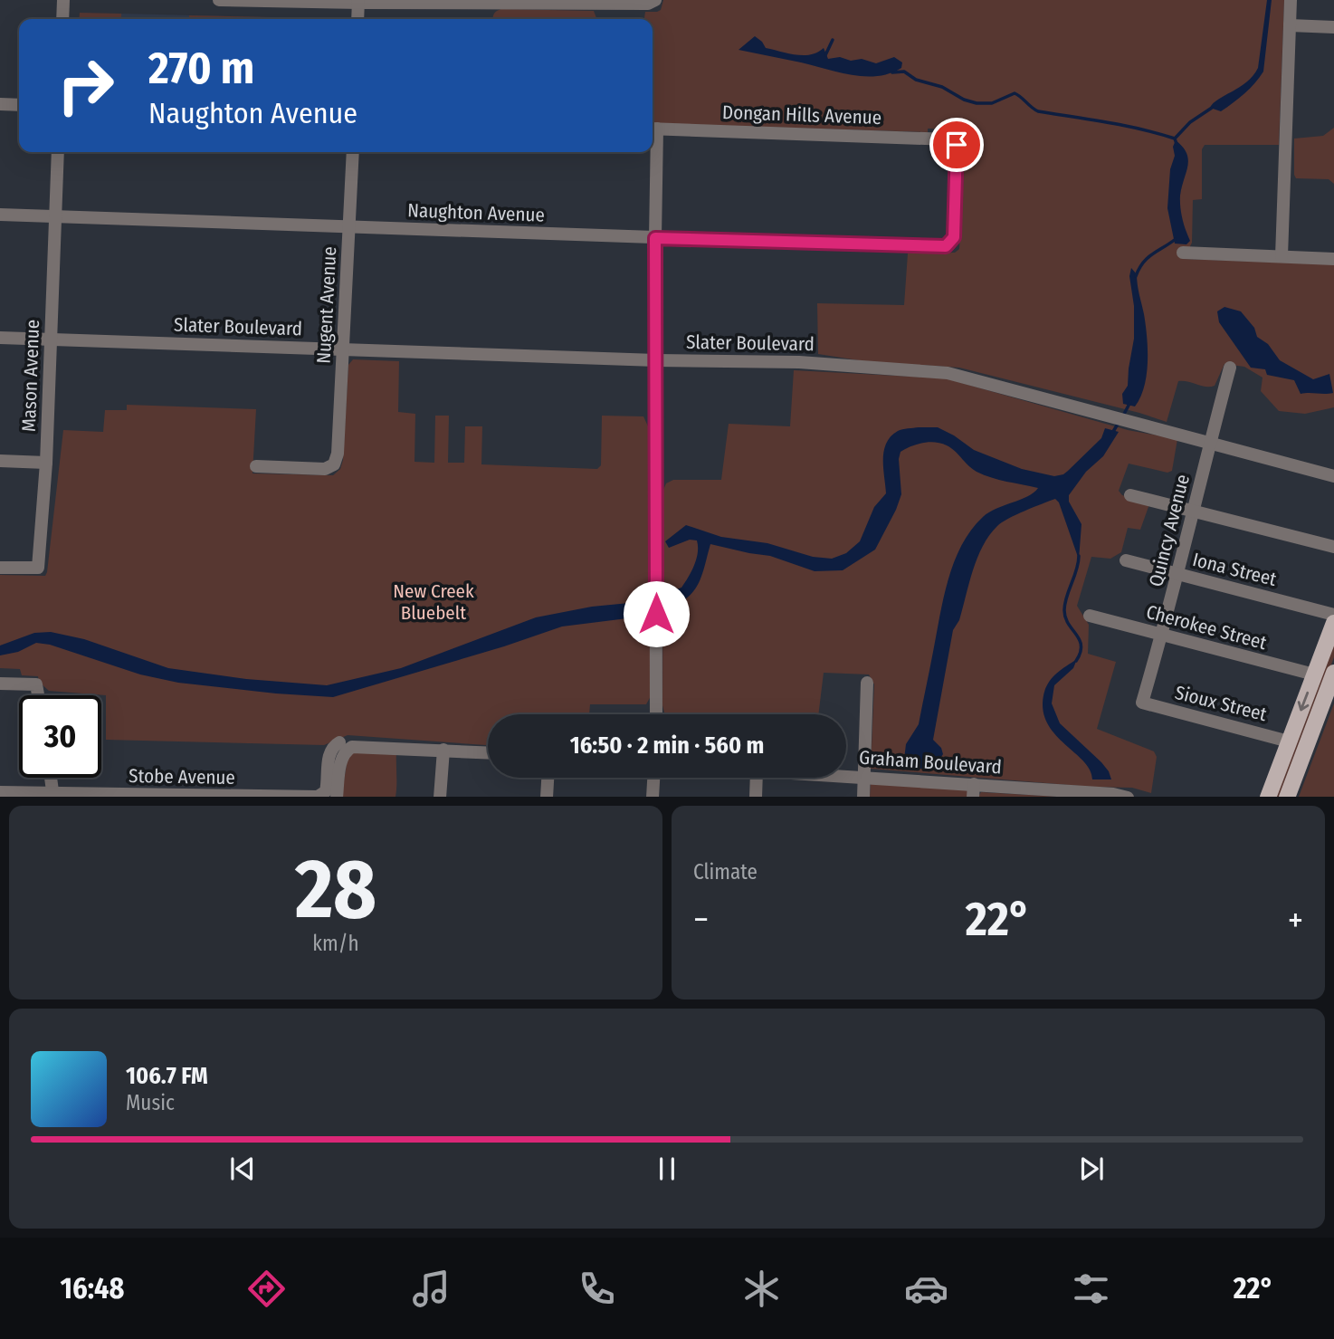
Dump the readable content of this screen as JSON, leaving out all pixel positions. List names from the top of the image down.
{
  "streets": {
    "street": [
      "Dongan Hills Avenue",
      "Naughton Avenue",
      "Nugent Avenue",
      "Slater Boulevard",
      "Mason Avenue",
      "Quincy Avenue",
      "Iona Street",
      "Cherokee Street",
      "Sioux Street",
      "Graham Boulevard",
      "Stobe Avenue"
    ]
  },
  "crossings": [
    ["Dongan Hills Avenue", "Naughton Avenue"],
    ["Naughton Avenue", "Nugent Avenue"],
    ["Naughton Avenue", "Mason Avenue"],
    ["Nugent Avenue", "Slater Boulevard"],
    ["Slater Boulevard", "Mason Avenue"],
    ["Slater Boulevard", "Quincy Avenue"],
    ["Quincy Avenue", "Iona Street"],
    ["Quincy Avenue", "Cherokee Street"],
    ["Quincy Avenue", "Sioux Street"]
  ],
  "parks": ["New Creek Bluebelt"],
  "page": {
    "turn": ["270 m", "Naughton Avenue"],
    "limit": "30",
    "trip": "16:50 · 2 min · 560 m",
    "tile": [
      ["28", "km/h"],
      "Climate"
    ],
    "heat": ["−", "22°", "+"],
    "song": ["106.7 FM", "Music"],
    "tabs": ["16:48", "22°"]
  }
}
